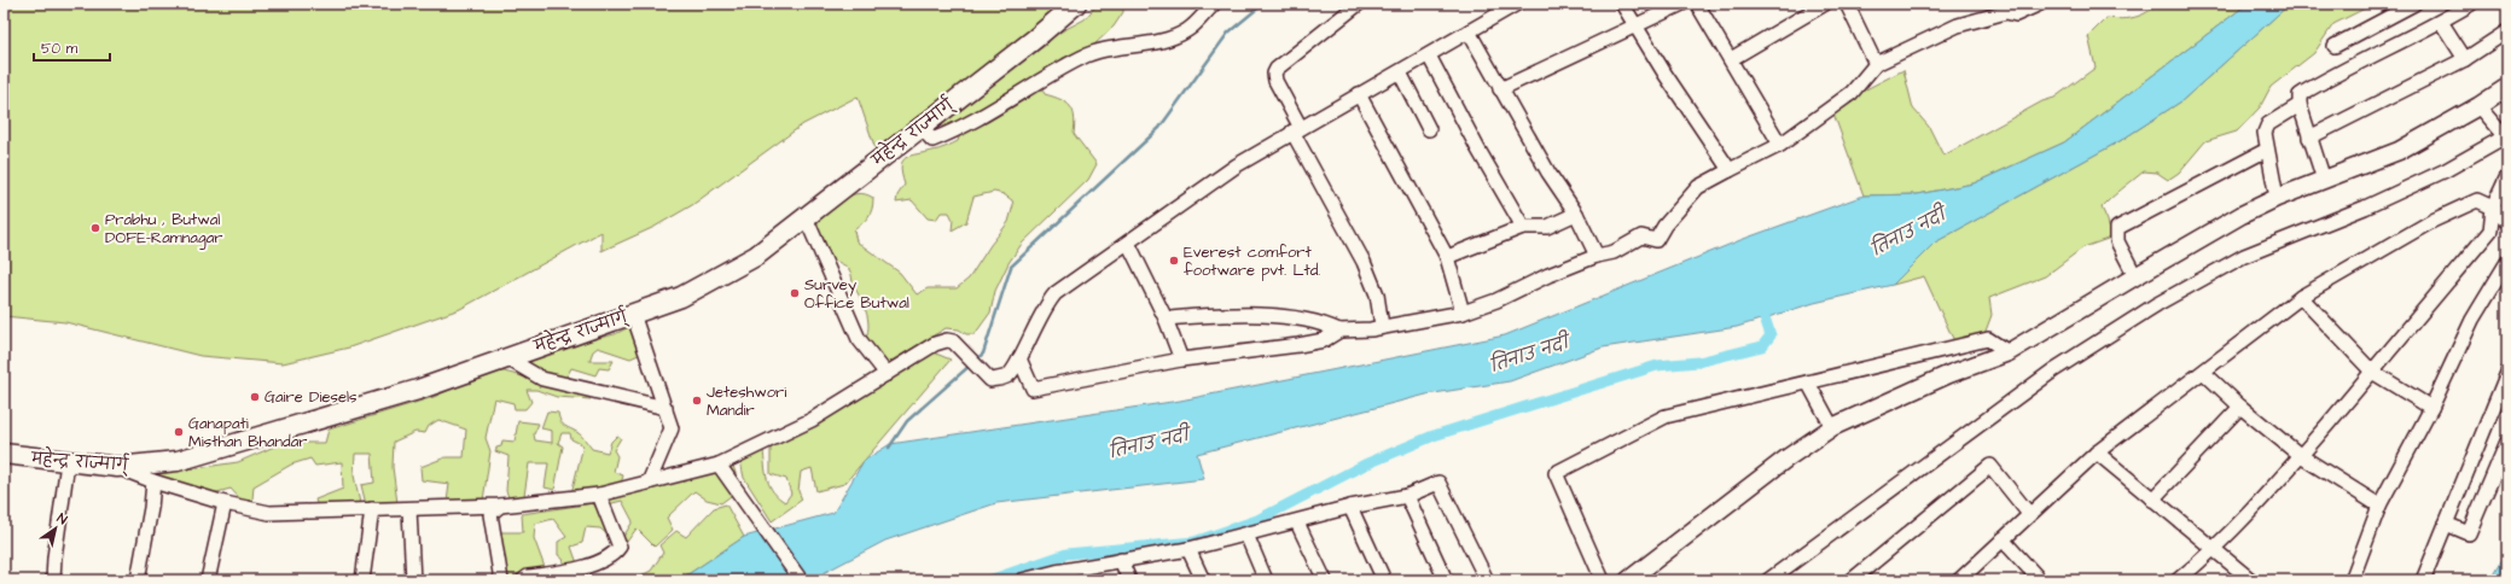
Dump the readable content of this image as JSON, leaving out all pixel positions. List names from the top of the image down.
{
  "streets": {
    "highway": ["महेन्द्र राज्मार्ग्"]
  },
  "water": ["तिनाउ नदी"],
  "places": [
    "Prabhu , Butwal DOFE-Ramnagar",
    "Everest comfort footware pvt. Ltd.",
    "Survey Office Butwal",
    "Gaire Diesels",
    "Jeteshwori Mandir",
    "Ganapati Misthan Bhandar"
  ],
  "scale_bar": "50 m",
  "north": "top right"
}
